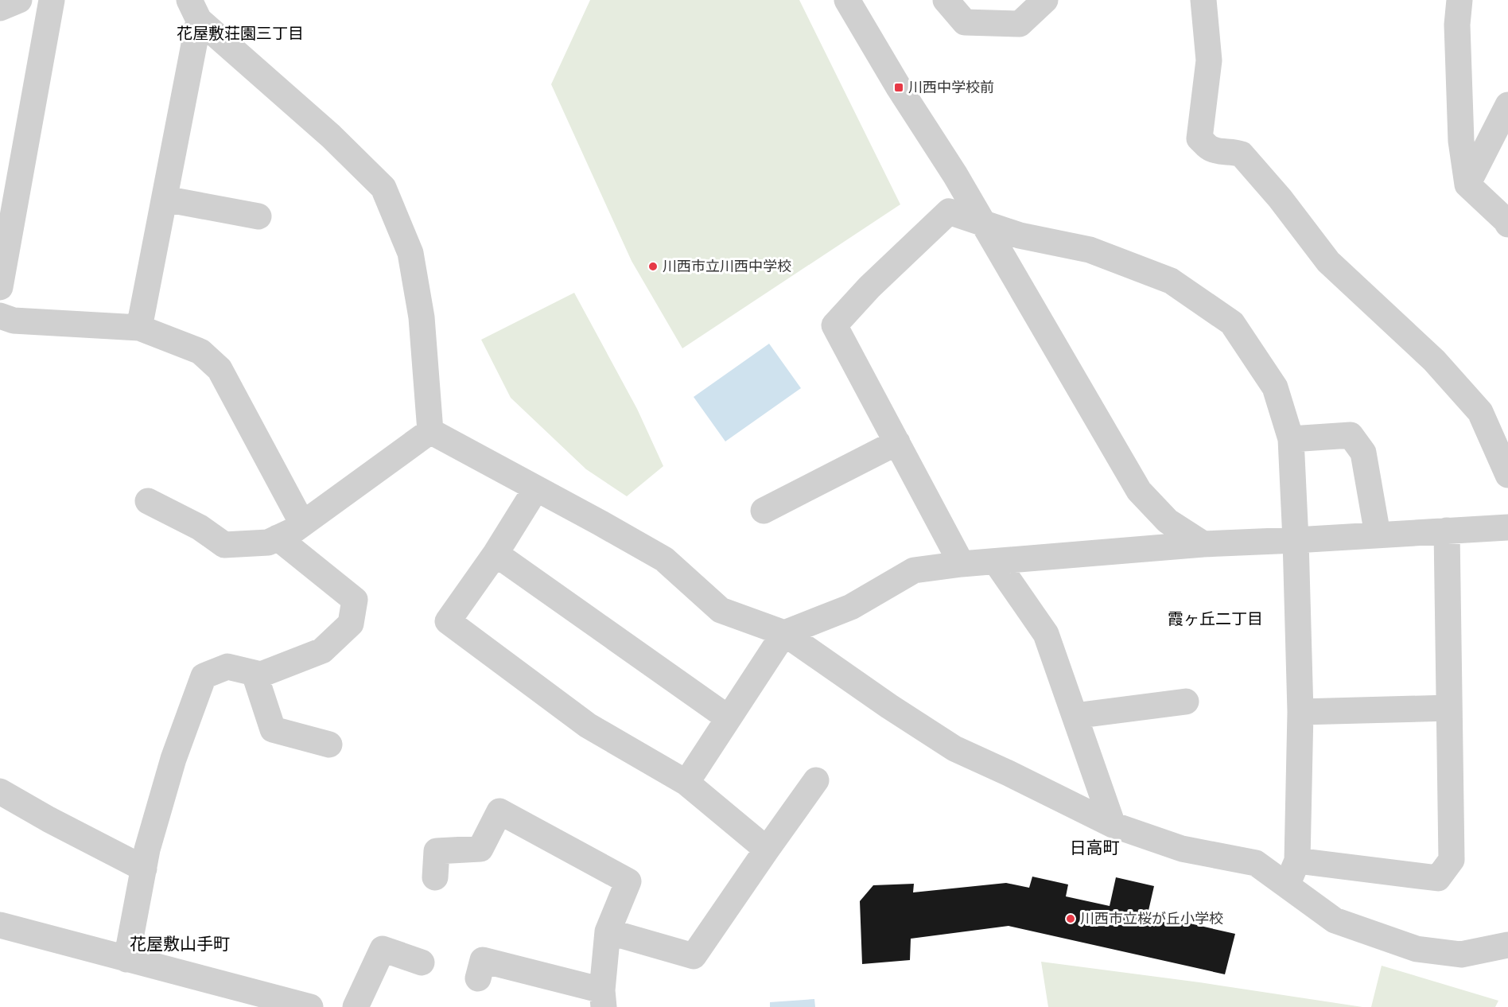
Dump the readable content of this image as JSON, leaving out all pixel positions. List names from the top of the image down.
{
  "districts": [
    "花屋敷荘園三丁目",
    "霞ヶ丘二丁目",
    "日高町",
    "花屋敷山手町"
  ],
  "places": {
    "transit": ["川西中学校前"],
    "other": ["川西市立川西中学校", "川西市立桜が丘小学校"]
  }
}
